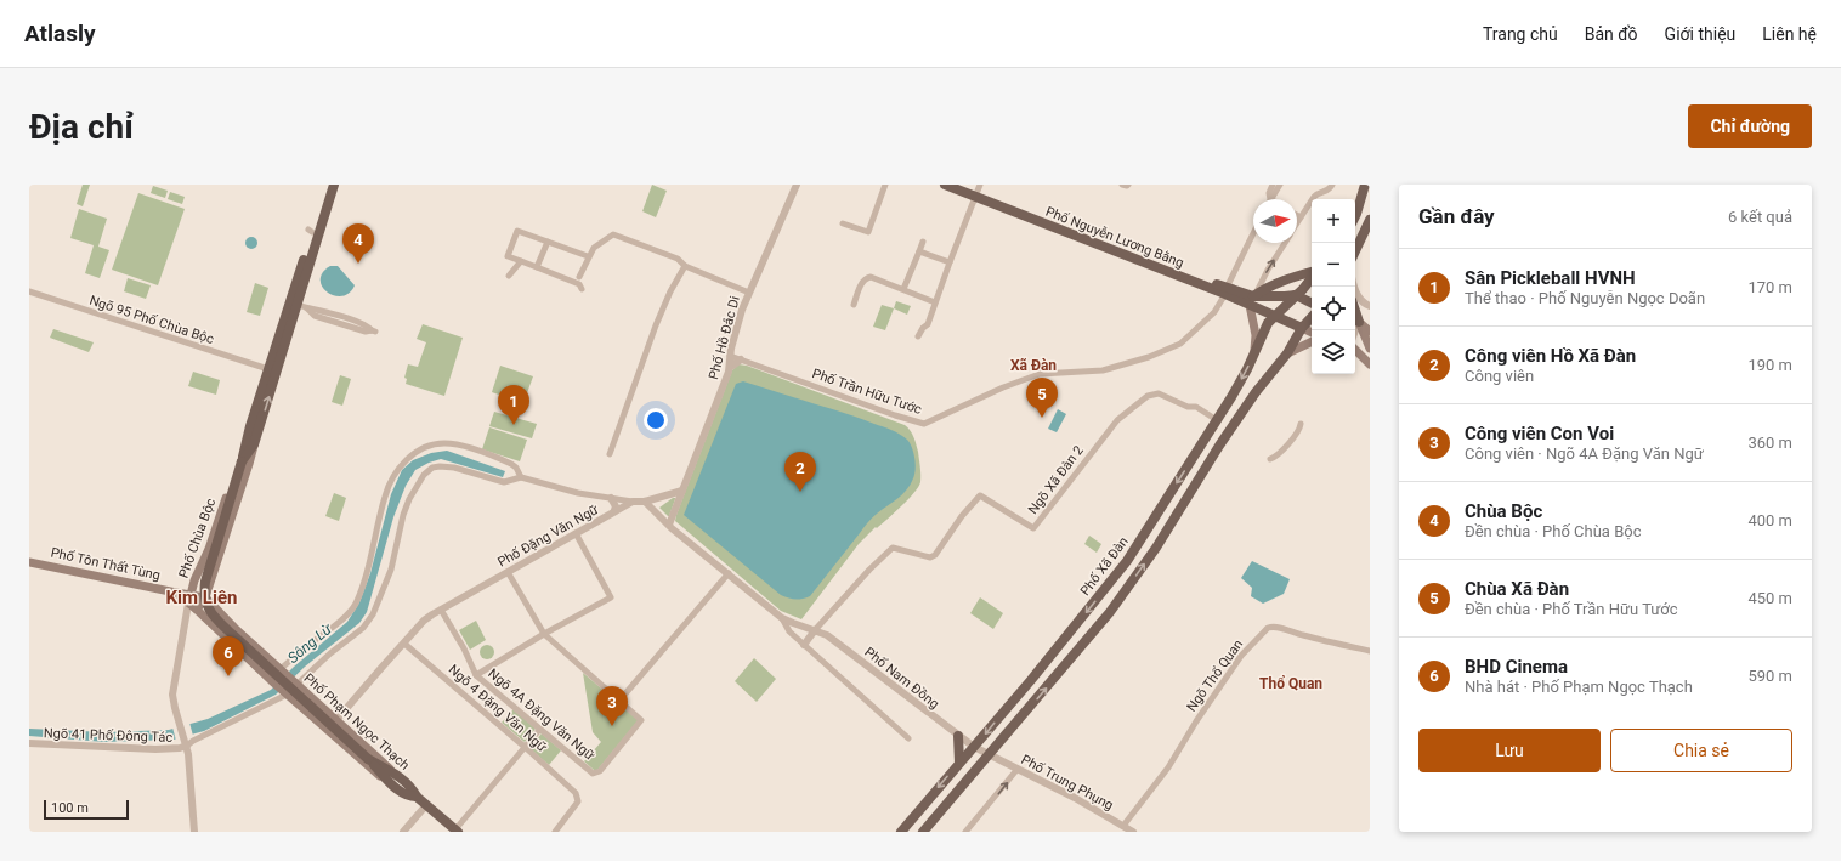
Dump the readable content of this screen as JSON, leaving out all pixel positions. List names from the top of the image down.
{
  "streets": {
    "main road": [
      "Phố Nguyễn Lương Bằng",
      "Phố Chùa Bộc",
      "Phố Tôn Thất Tùng",
      "Phố Xã Đàn",
      "Phố Phạm Ngọc Thạch"
    ],
    "street": [
      "Ngõ 95 Phố Chùa Bộc",
      "Phố Hồ Đắc Di",
      "Phố Trần Hữu Tước",
      "Ngõ Xã Đàn 2",
      "Phố Đặng Văn Ngữ",
      "Ngõ Thổ Quan",
      "Phố Nam Đồng",
      "Ngõ 4 Đặng Văn Ngữ",
      "Ngõ 4A Đặng Văn Ngữ",
      "Ngõ 41 Phố Đông Tác",
      "Phố Trung Phụng"
    ]
  },
  "crossings": [
    ["Phố Nguyễn Lương Bằng", "Phố Trần Hữu Tước"],
    ["Phố Nguyễn Lương Bằng", "Phố Xã Đàn"],
    ["Ngõ 95 Phố Chùa Bộc", "Phố Chùa Bộc"],
    ["Phố Hồ Đắc Di", "Phố Trần Hữu Tước"],
    ["Phố Hồ Đắc Di", "Phố Đặng Văn Ngữ"],
    ["Ngõ Xã Đàn 2", "Phố Xã Đàn"],
    ["Ngõ Xã Đàn 2", "Phố Nam Đồng"],
    ["Phố Đặng Văn Ngữ", "Ngõ 4 Đặng Văn Ngữ"],
    ["Phố Đặng Văn Ngữ", "Ngõ 4A Đặng Văn Ngữ"],
    ["Phố Đặng Văn Ngữ", "Phố Phạm Ngọc Thạch"],
    ["Phố Chùa Bộc", "Phố Tôn Thất Tùng"],
    ["Phố Chùa Bộc", "Phố Phạm Ngọc Thạch"],
    ["Phố Xã Đàn", "Phố Nam Đồng"],
    ["Phố Xã Đàn", "Phố Trung Phụng"],
    ["Ngõ Thổ Quan", "Phố Trung Phụng"],
    ["Phố Nam Đồng", "Phố Trung Phụng"]
  ],
  "districts": ["Xã Đàn", "Kim Liên", "Thổ Quan"],
  "water": ["Sông Lừ"],
  "scale_bar": "100 m",
  "north": "right",
  "page": {
    "header": "Atlasly",
    "nav": [
      "Trang chủ",
      "Bản đồ",
      "Giới thiệu",
      "Liên hệ"
    ],
    "buttons": [
      "Chỉ đường",
      ["Lưu", "Chia sẻ"]
    ],
    "title": "Địa chỉ",
    "heading": ["Gần đây", "6 kết quả"],
    "map_buttons": ["+", "−"],
    "pins": [
      "4",
      "5",
      "1",
      "2",
      "6",
      "3"
    ],
    "list": [
      {
        "mark": "1",
        "name": "Sân Pickleball HVNH",
        "note": "Thể thao · Phố Nguyễn Ngọc Doãn",
        "value": "170 m"
      },
      {
        "mark": "2",
        "name": "Công viên Hồ Xã Đàn",
        "note": "Công viên",
        "value": "190 m"
      },
      {
        "mark": "3",
        "name": "Công viên Con Voi",
        "note": "Công viên · Ngõ 4A Đặng Văn Ngữ",
        "value": "360 m"
      },
      {
        "mark": "4",
        "name": "Chùa Bộc",
        "note": "Đền chùa · Phố Chùa Bộc",
        "value": "400 m"
      },
      {
        "mark": "5",
        "name": "Chùa Xã Đàn",
        "note": "Đền chùa · Phố Trần Hữu Tước",
        "value": "450 m"
      },
      {
        "mark": "6",
        "name": "BHD Cinema",
        "note": "Nhà hát · Phố Phạm Ngọc Thạch",
        "value": "590 m"
      }
    ],
    "scale": "100 m"
  }
}
